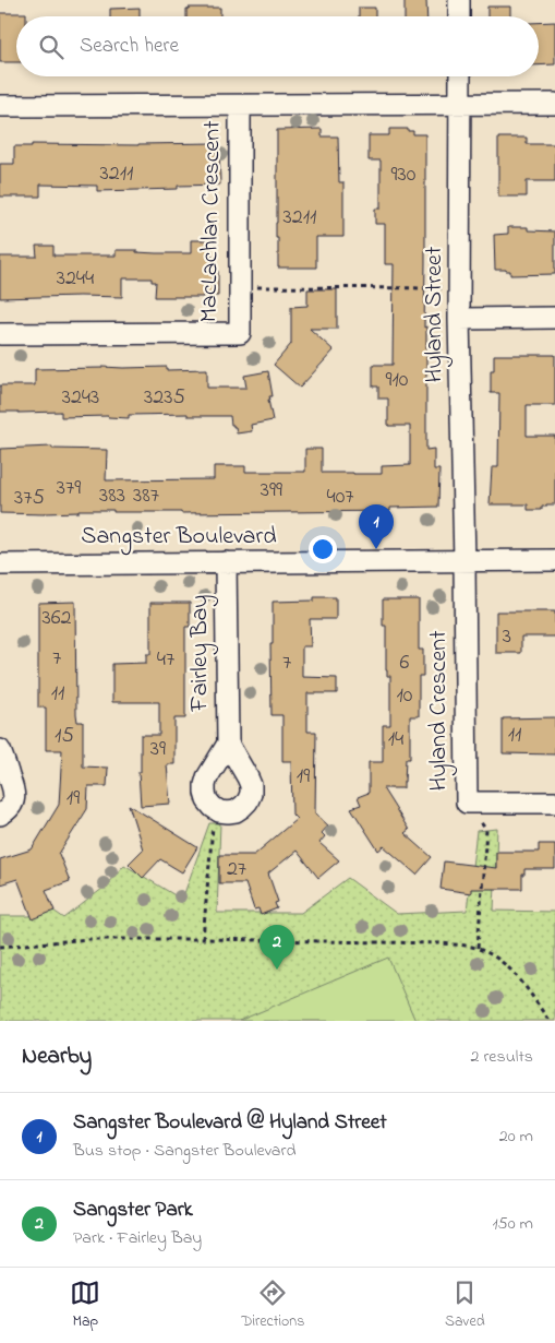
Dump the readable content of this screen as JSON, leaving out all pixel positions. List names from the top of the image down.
{
  "streets": {
    "street": [
      "MacLachlan Crescent",
      "Hyland Street",
      "Sangster Boulevard",
      "Fairley Bay",
      "Hyland Crescent"
    ]
  },
  "crossings": [
    ["Hyland Street", "Sangster Boulevard"],
    ["Hyland Street", "Hyland Crescent"],
    ["Sangster Boulevard", "Fairley Bay"],
    ["Sangster Boulevard", "Hyland Crescent"]
  ],
  "house_numbers": [
    "3211",
    "930",
    "3211",
    "3244",
    "910",
    "3243",
    "3235",
    "379",
    "399",
    "383",
    "387",
    "407",
    "375",
    "362",
    "3",
    "7",
    "47",
    "7",
    "6",
    "11",
    "10",
    "11",
    "15",
    "14",
    "39",
    "19",
    "19",
    "27"
  ],
  "page": {
    "search": "Search here",
    "pins": ["1", "2"],
    "heading": ["Nearby", "2 results"],
    "list": [
      {
        "mark": "1",
        "name": "Sangster Boulevard @ Hyland Street",
        "note": "Bus stop · Sangster Boulevard",
        "value": "20 m"
      },
      {
        "mark": "2",
        "name": "Sangster Park",
        "note": "Park · Fairley Bay",
        "value": "150 m"
      }
    ],
    "nav": ["Map", "Directions", "Saved"]
  }
}
